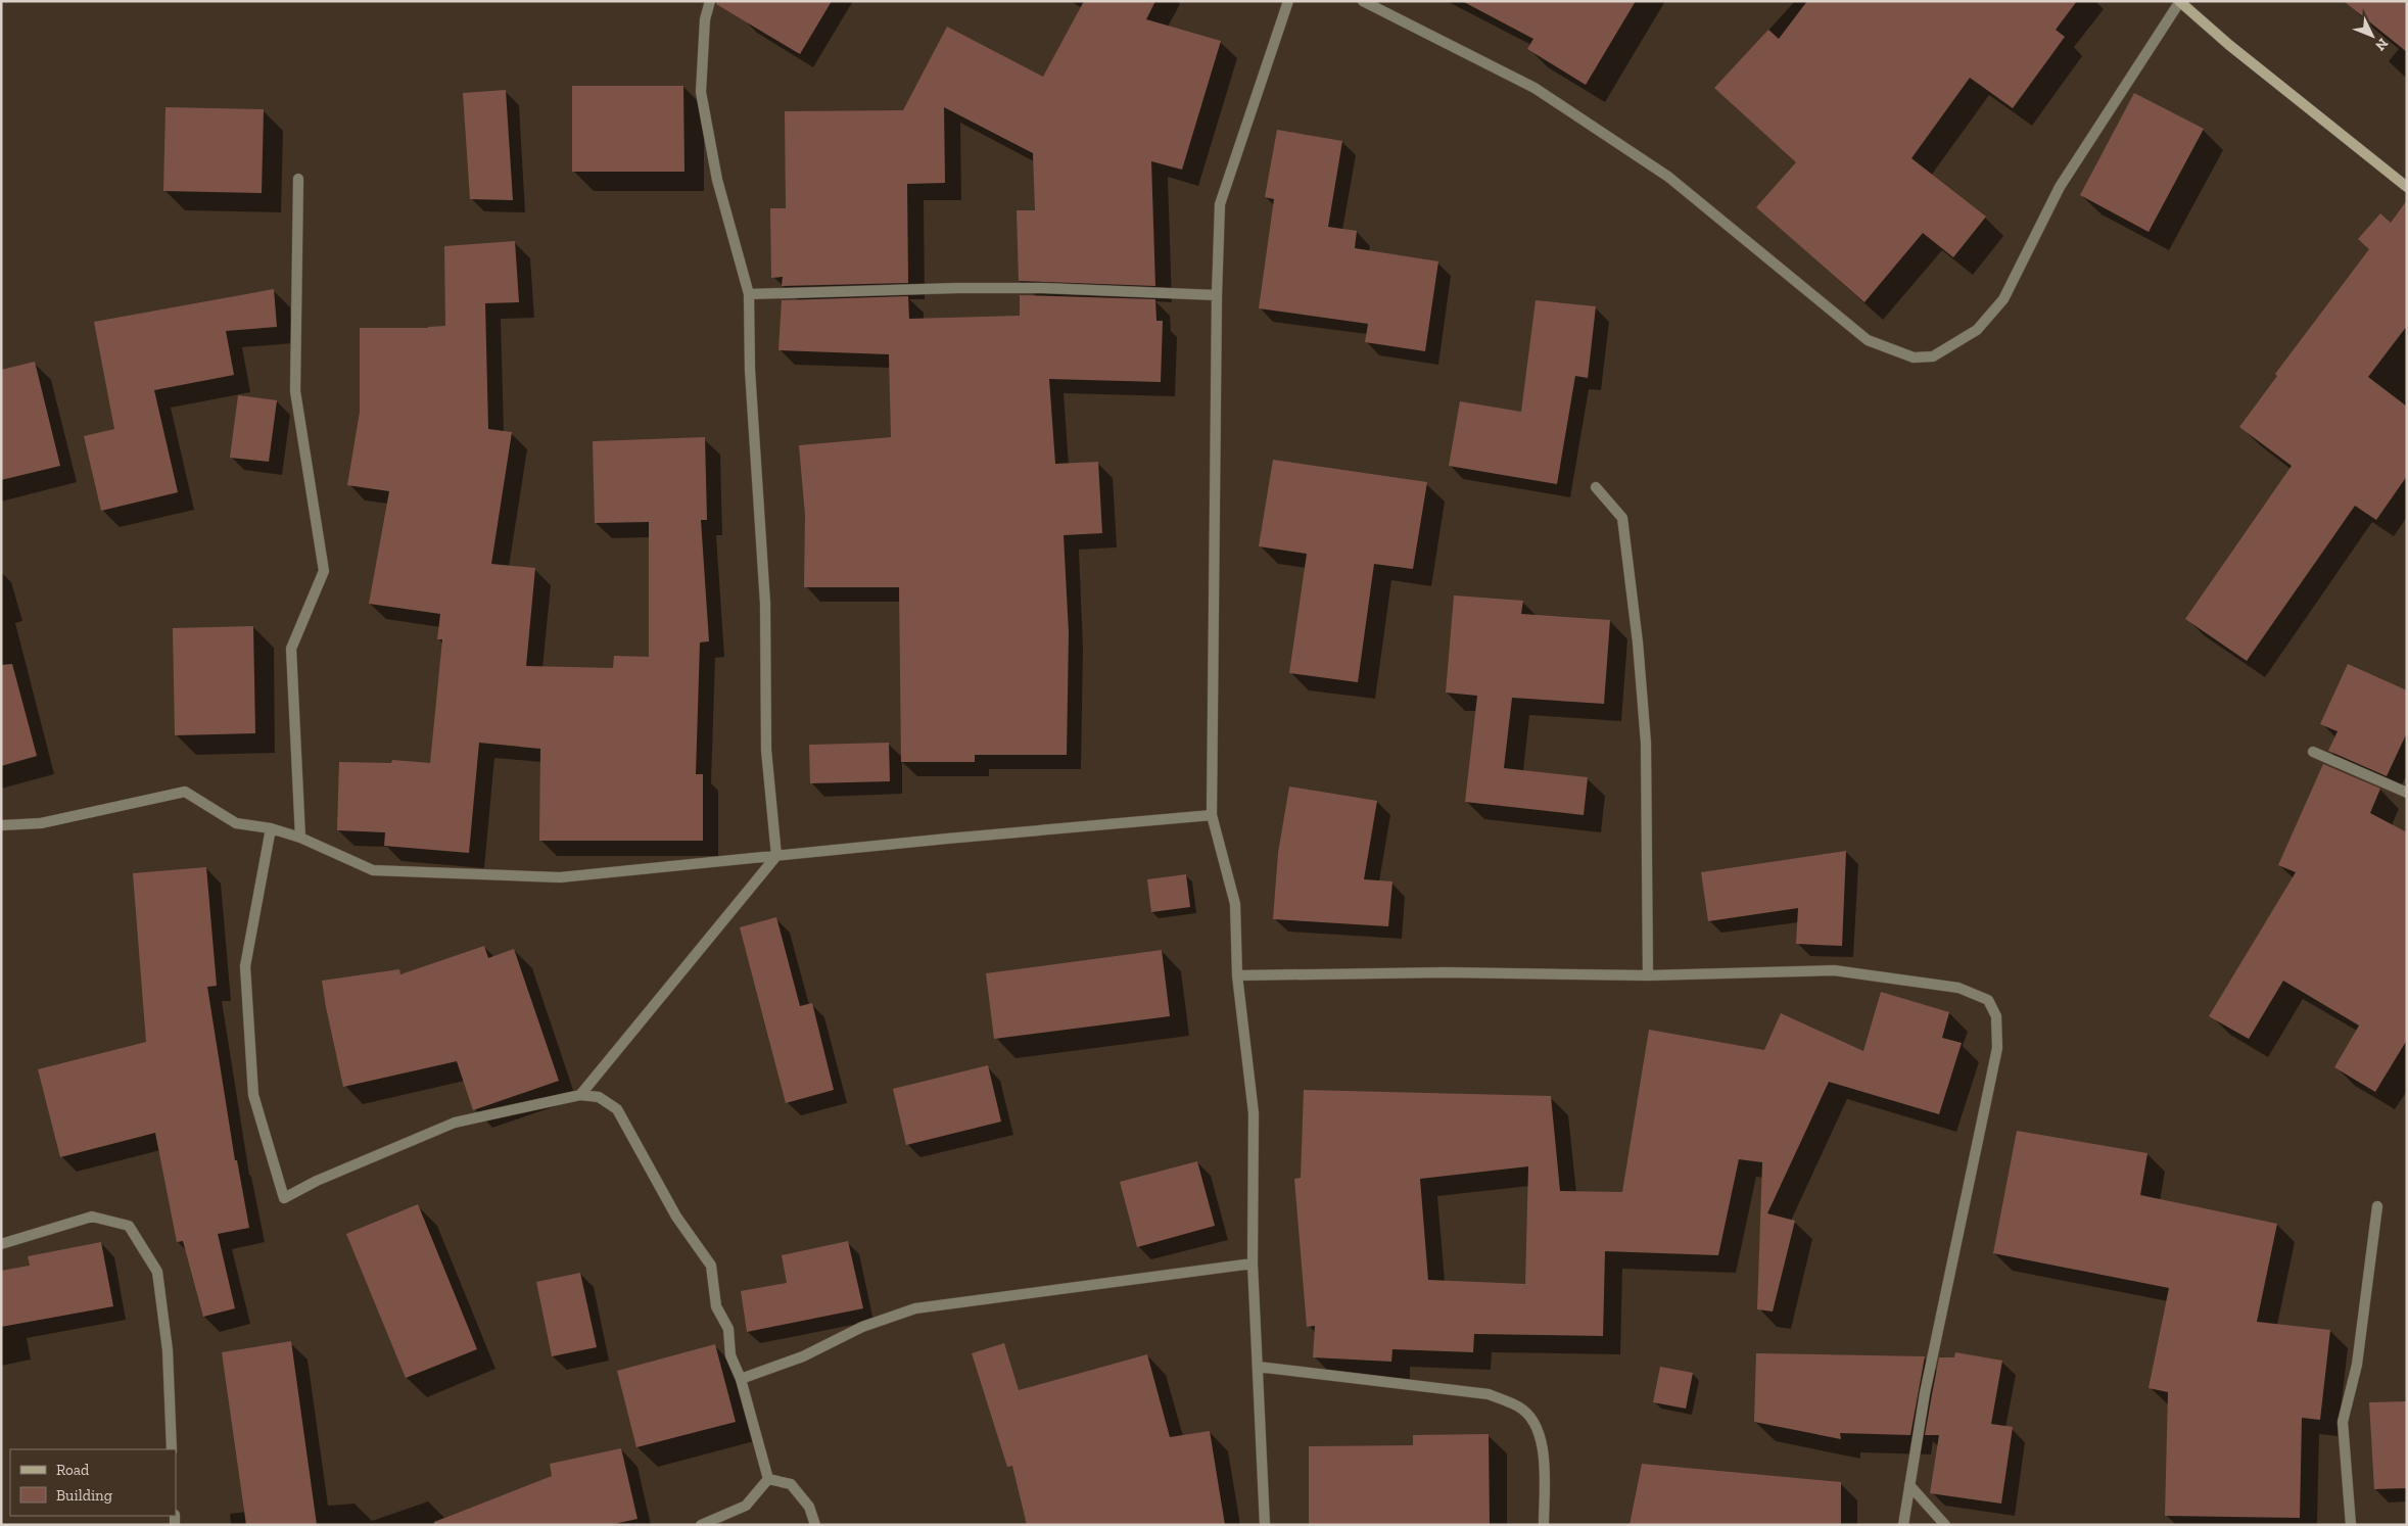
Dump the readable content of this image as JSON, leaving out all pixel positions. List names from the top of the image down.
{
  "legend": ["Road", "Building"],
  "north": "bottom right"
}
